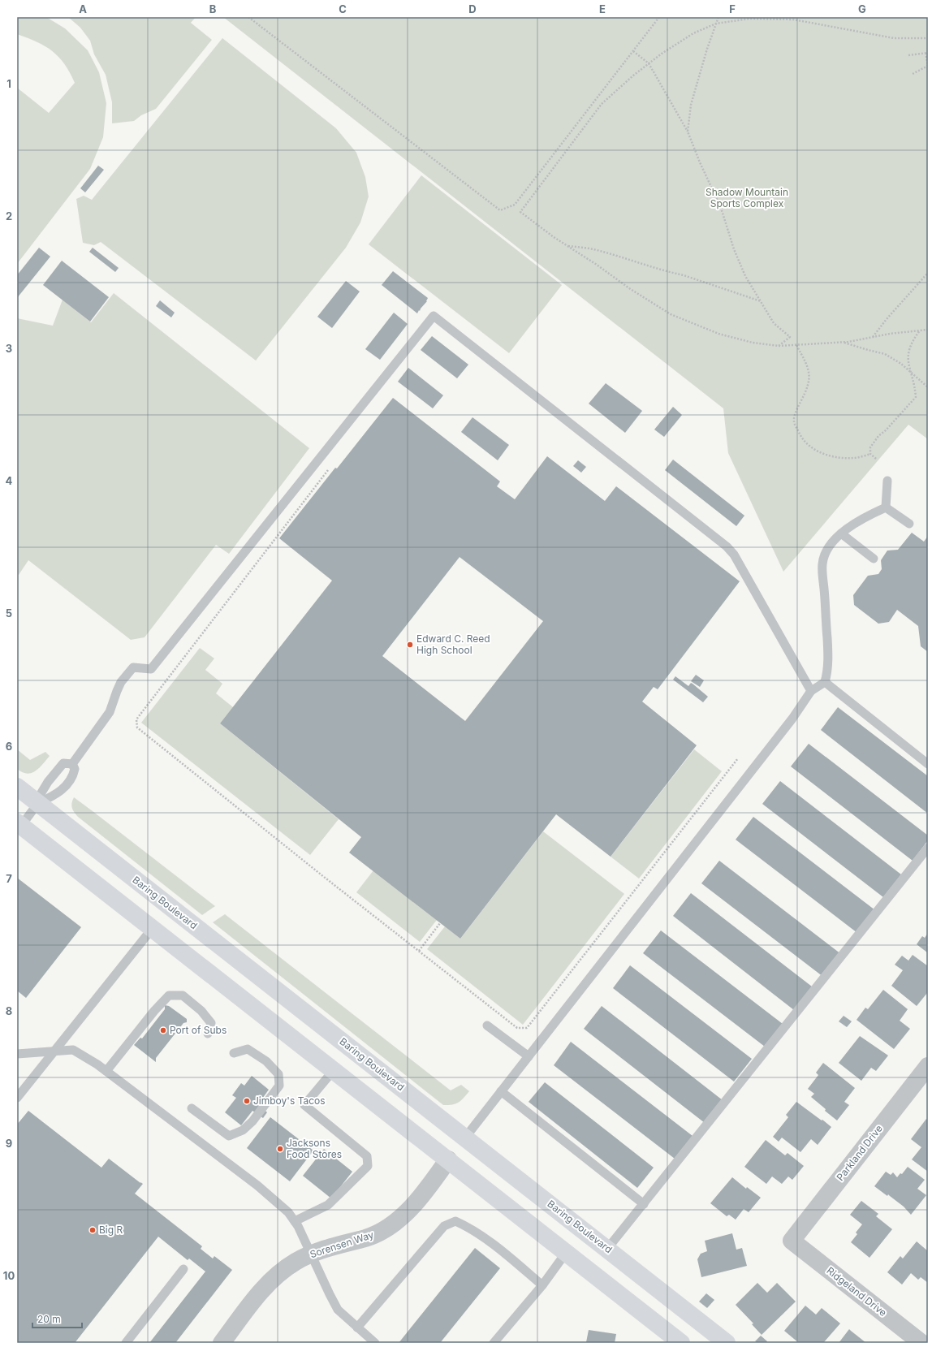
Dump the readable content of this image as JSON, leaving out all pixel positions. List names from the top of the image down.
{
  "streets": {
    "main road": ["Baring Boulevard"],
    "street": ["Parkland Drive", "Sorensen Way", "Ridgeland Drive"]
  },
  "crossings": [
    ["Parkland Drive", "Ridgeland Drive"]
  ],
  "parks": ["Shadow Mountain Sports Complex"],
  "places": [
    "Edward C. Reed High School",
    "Port of Subs",
    "Jimboy's Tacos",
    "Jacksons Food Stores",
    "Big R"
  ],
  "scale_bar": "20 m",
  "grid": {
    "columns": [
      "A",
      "B",
      "C",
      "D",
      "E",
      "F",
      "G"
    ],
    "rows": [
      "1",
      "2",
      "3",
      "4",
      "5",
      "6",
      "7",
      "8",
      "9",
      "10"
    ]
  }
}
